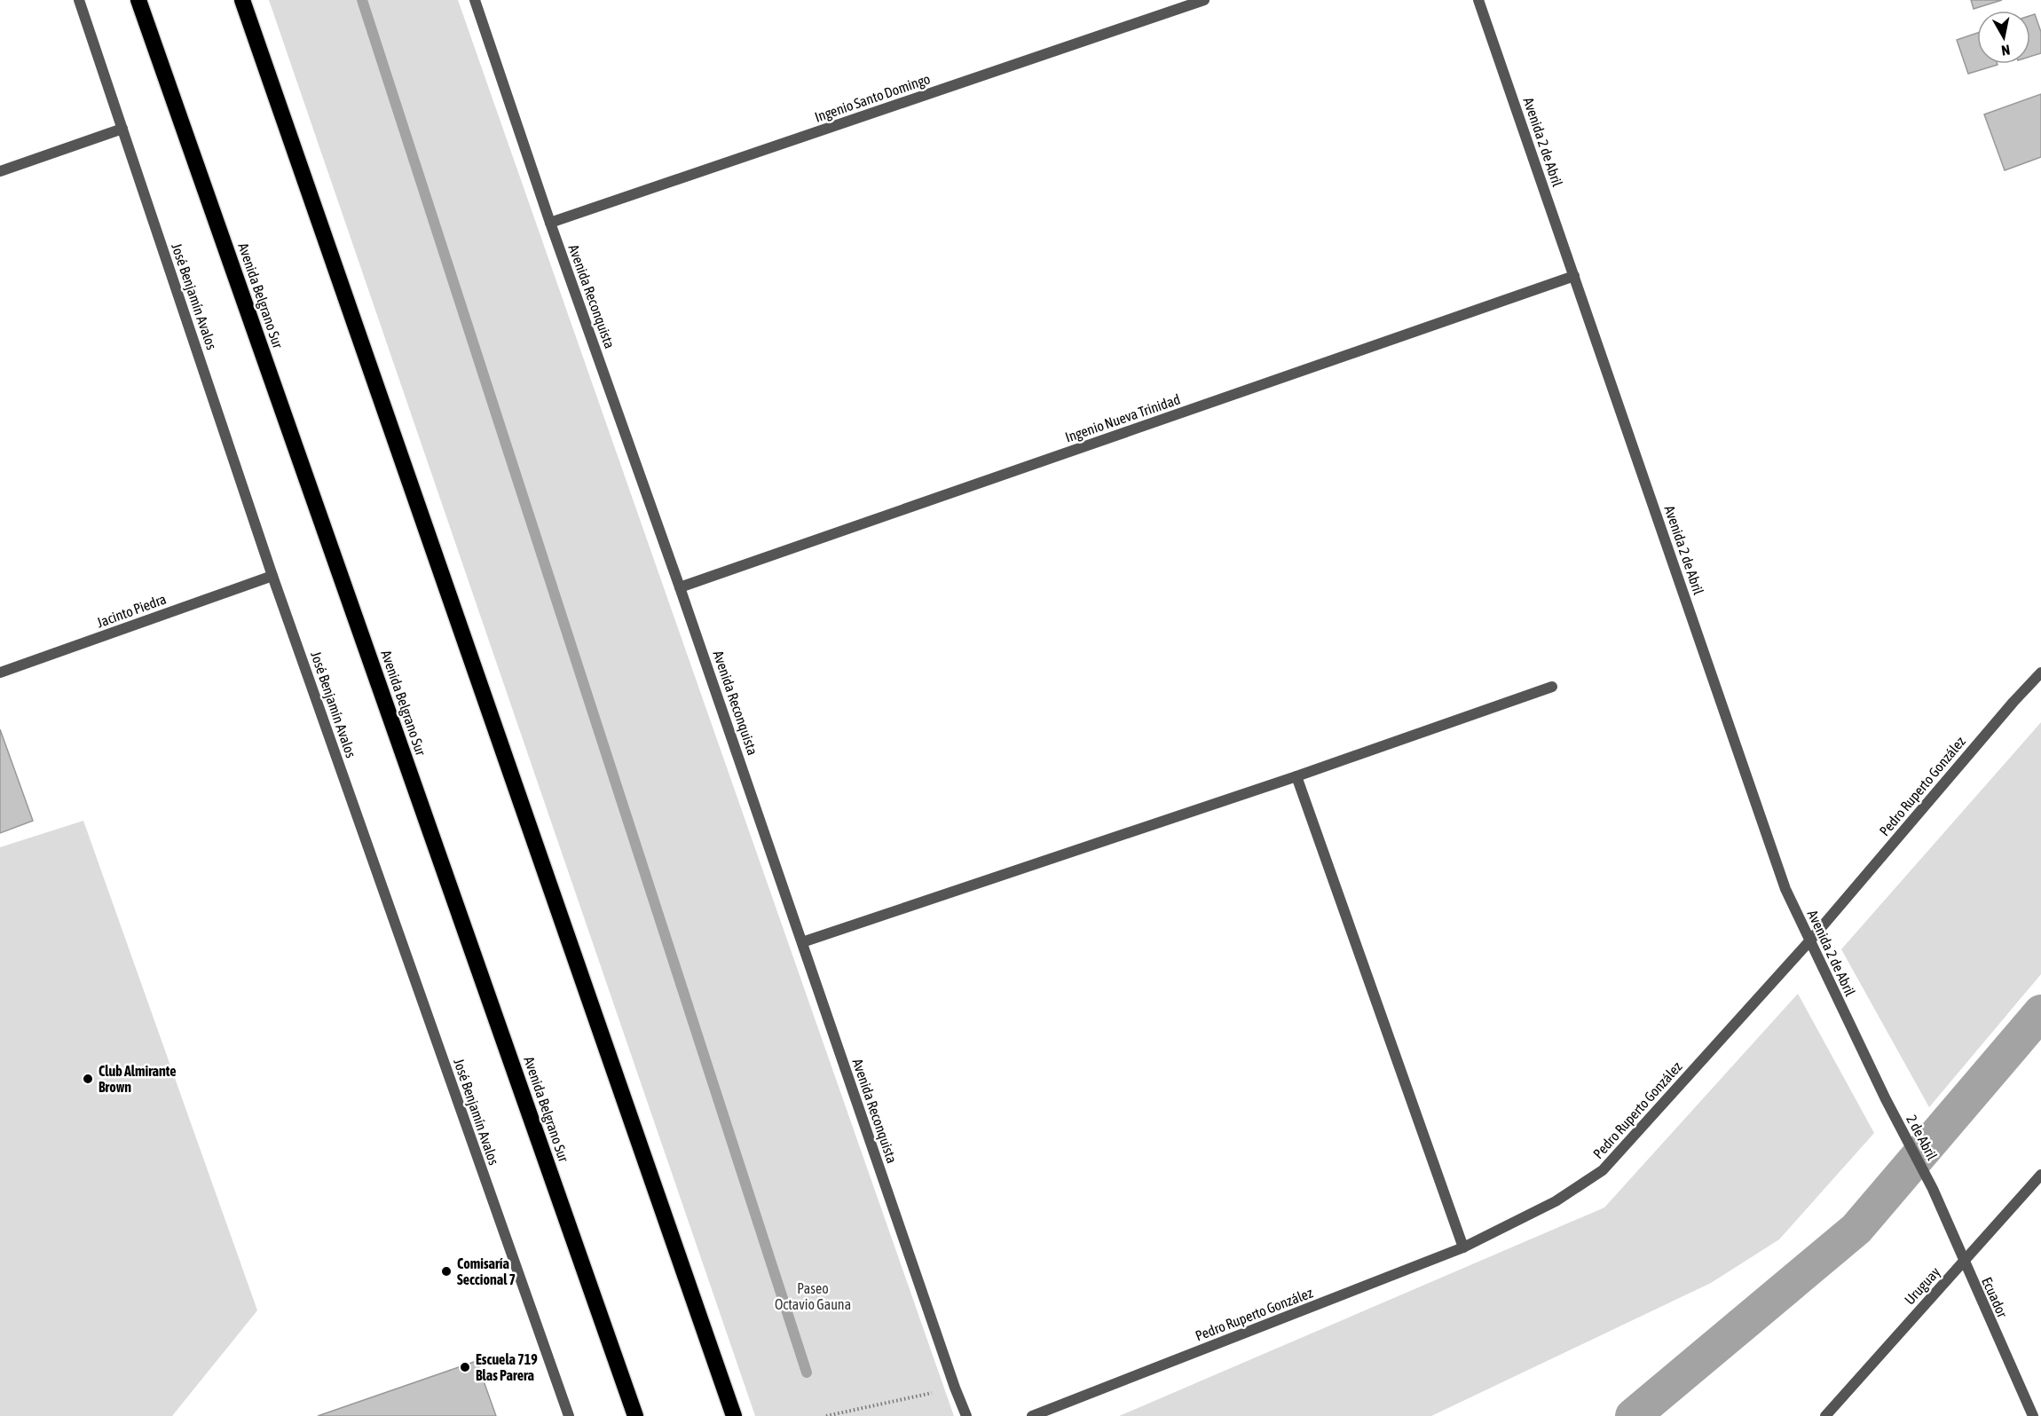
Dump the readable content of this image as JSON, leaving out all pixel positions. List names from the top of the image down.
{
  "streets": {
    "highway": ["Avenida Belgrano Sur"],
    "street": [
      "Ingenio Santo Domingo",
      "Avenida 2 de Abril",
      "José Benjamín Avalos",
      "Avenida Reconquista",
      "Ingenio Nueva Trinidad",
      "Jacinto Piedra",
      "Pedro Ruperto González",
      "2 de Abril",
      "Uruguay",
      "Ecuador"
    ]
  },
  "crossings": [
    ["Ingenio Santo Domingo", "Avenida Reconquista"],
    ["Avenida 2 de Abril", "Ingenio Nueva Trinidad"],
    ["Avenida 2 de Abril", "Pedro Ruperto González"],
    ["Avenida 2 de Abril", "2 de Abril"],
    ["José Benjamín Avalos", "Jacinto Piedra"],
    ["Avenida Reconquista", "Ingenio Nueva Trinidad"],
    ["2 de Abril", "Ecuador"],
    ["Uruguay", "Ecuador"]
  ],
  "parks": ["Paseo Octavio Gauna"],
  "places": ["Club Almirante Brown", "Comisaría Seccional 7", "Escuela 719 Blas Parera"],
  "north": "bottom"
}
